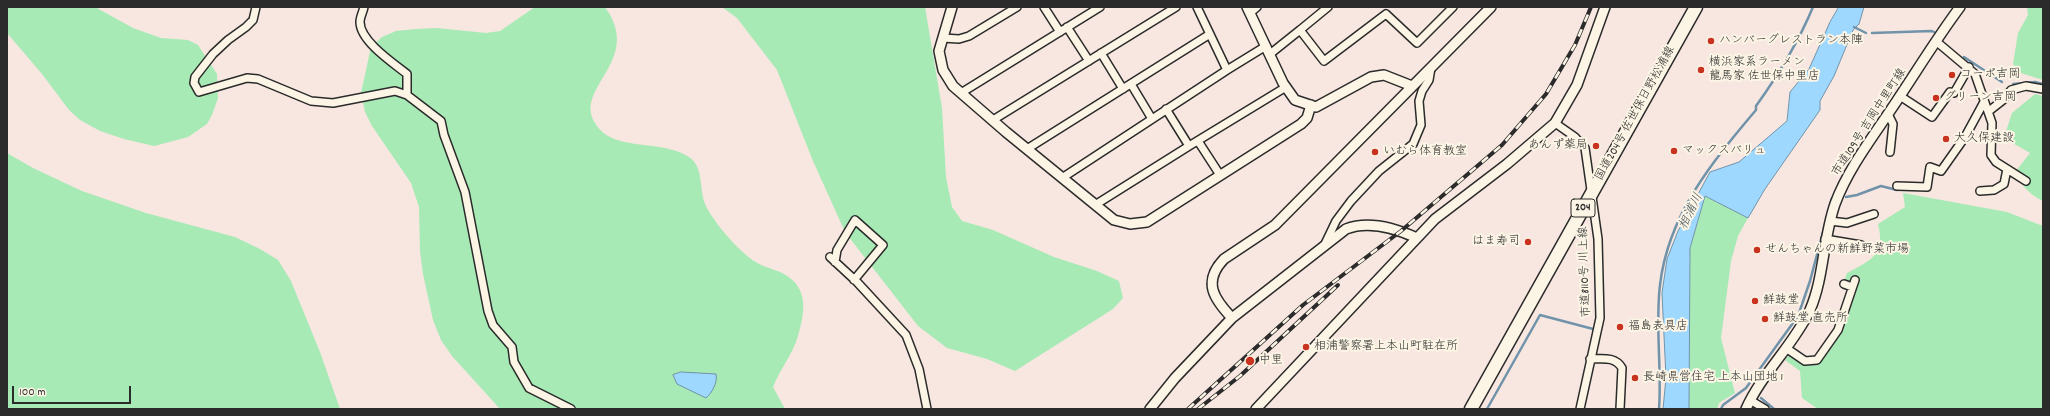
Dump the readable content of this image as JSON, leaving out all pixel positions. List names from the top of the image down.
{
  "streets": {
    "highway": ["国道204号 佐世保日野松浦線", "204"],
    "street": ["市道109号 吉岡中里町線", "市道8110号 川上線"]
  },
  "crossings": [
    ["国道204号 佐世保日野松浦線", "市道8110号 川上線"]
  ],
  "water": ["相浦川"],
  "places": [
    "ハンバーグレストラン本陣",
    "横浜家系ラーメン 龍馬家 佐世保中里店",
    "コーポ吉岡",
    "グリーン吉岡",
    "大久保建設",
    "あんず薬局",
    "マックスバリュ",
    "いむら体育教室",
    "はま寿司",
    "せんちゃんの新鮮野菜市場",
    "鮮鼓堂",
    "鮮鼓堂 直売所",
    "福島表具店",
    "相浦警察署上本山町駐在所",
    "中里",
    "長崎県営住宅 上本山団地 1"
  ],
  "scale_bar": "100 m"
}
